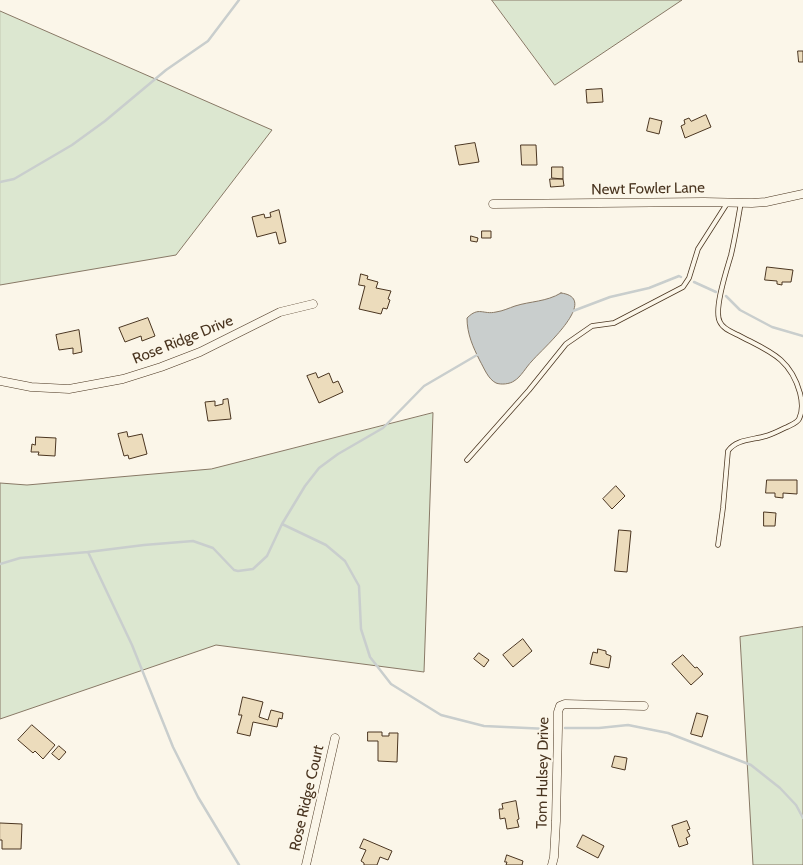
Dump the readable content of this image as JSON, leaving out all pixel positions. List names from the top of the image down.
{
  "streets": {
    "street": [
      "Newt Fowler Lane",
      "Rose Ridge Drive",
      "Tom Hulsey Drive",
      "Rose Ridge Court"
    ]
  }
}
